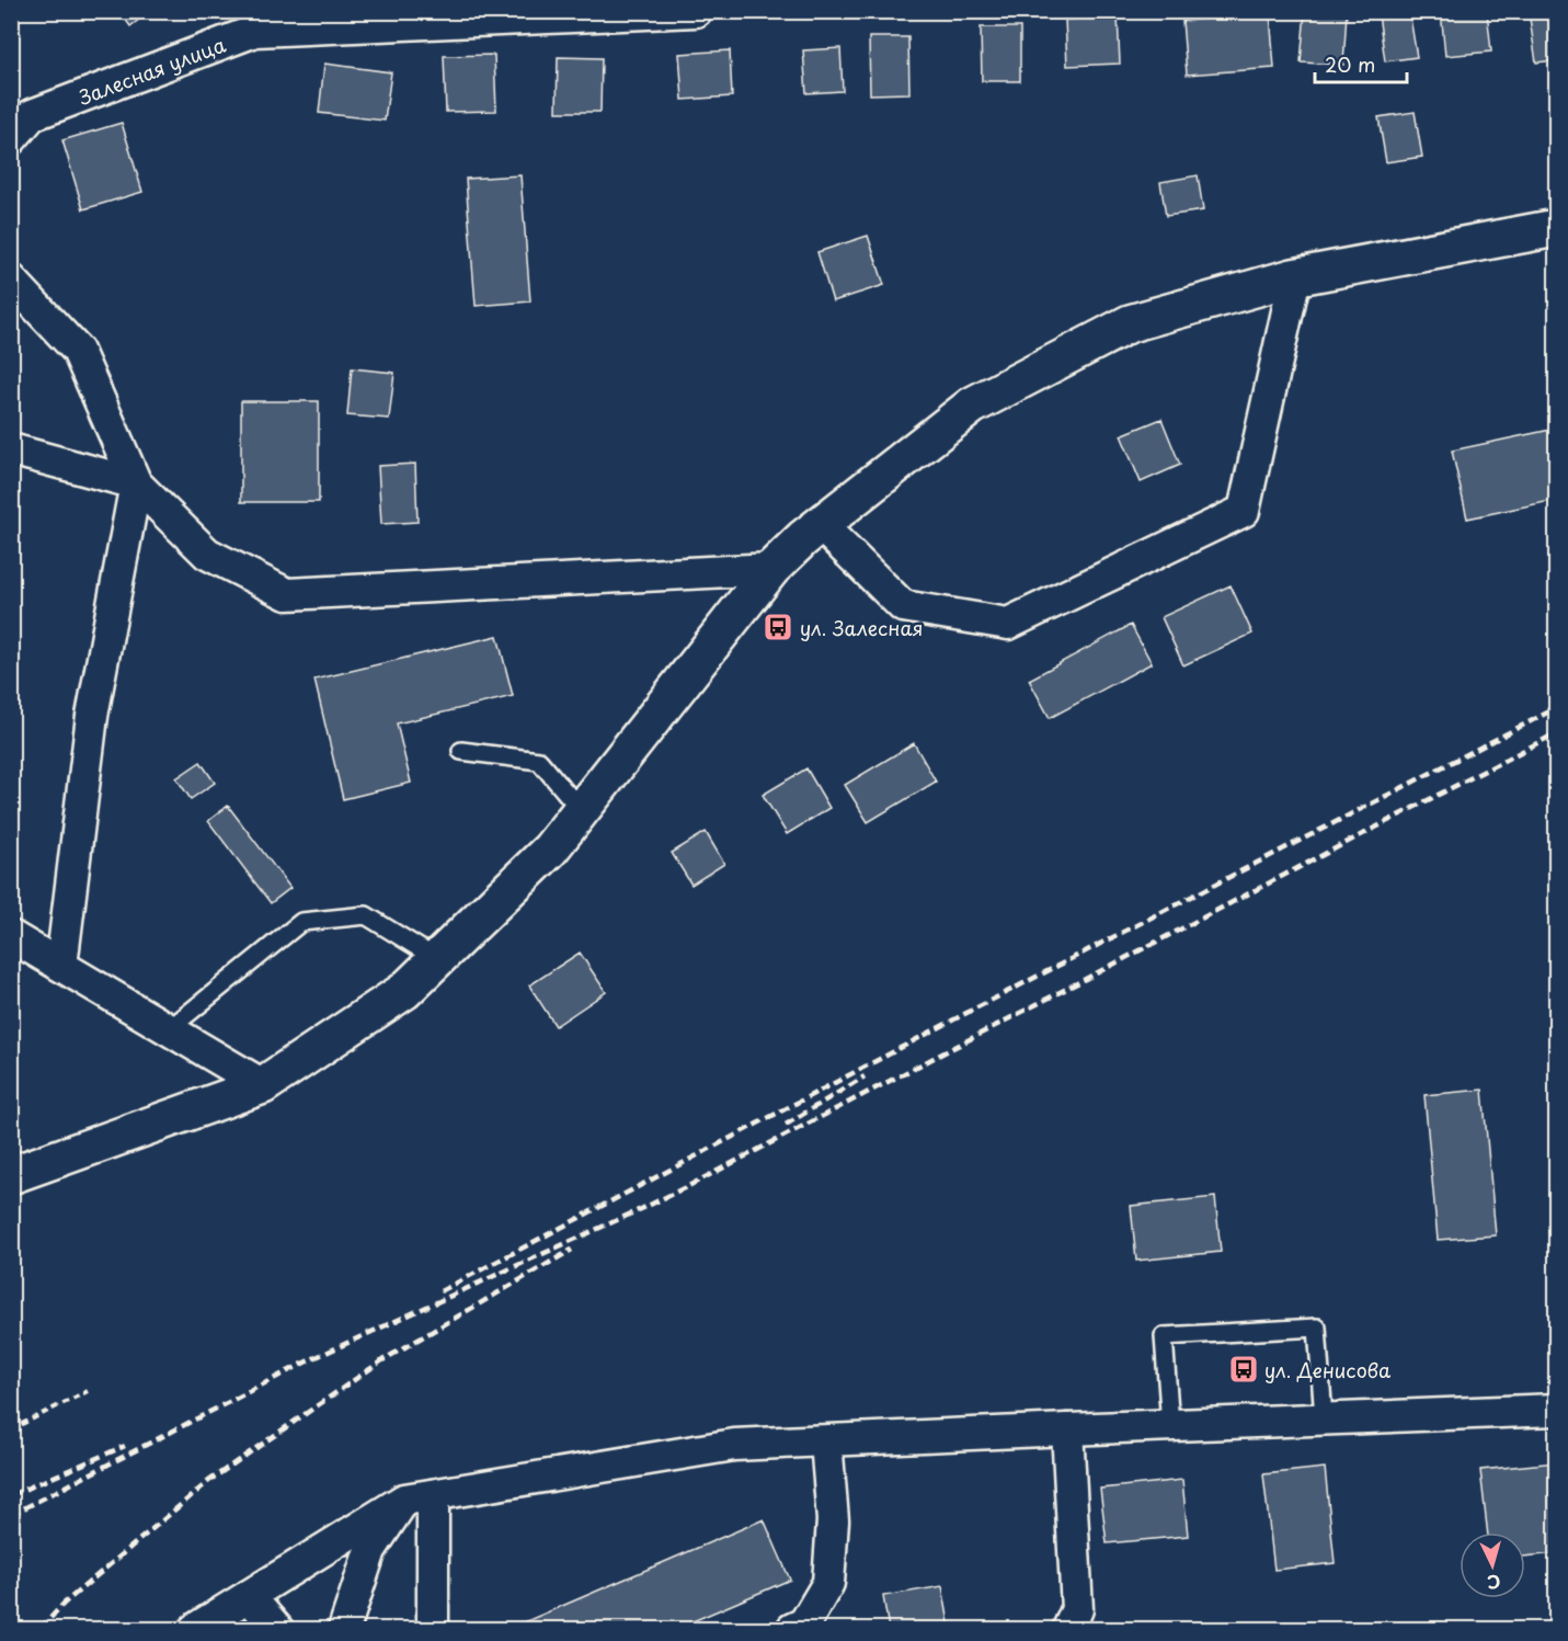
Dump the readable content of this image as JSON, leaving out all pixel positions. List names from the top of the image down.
{
  "streets": {
    "street": ["Залесная улица"]
  },
  "places": {
    "bus stop": ["ул. Залесная", "ул. Денисова"]
  },
  "scale_bar": "20 m",
  "north": "bottom"
}
